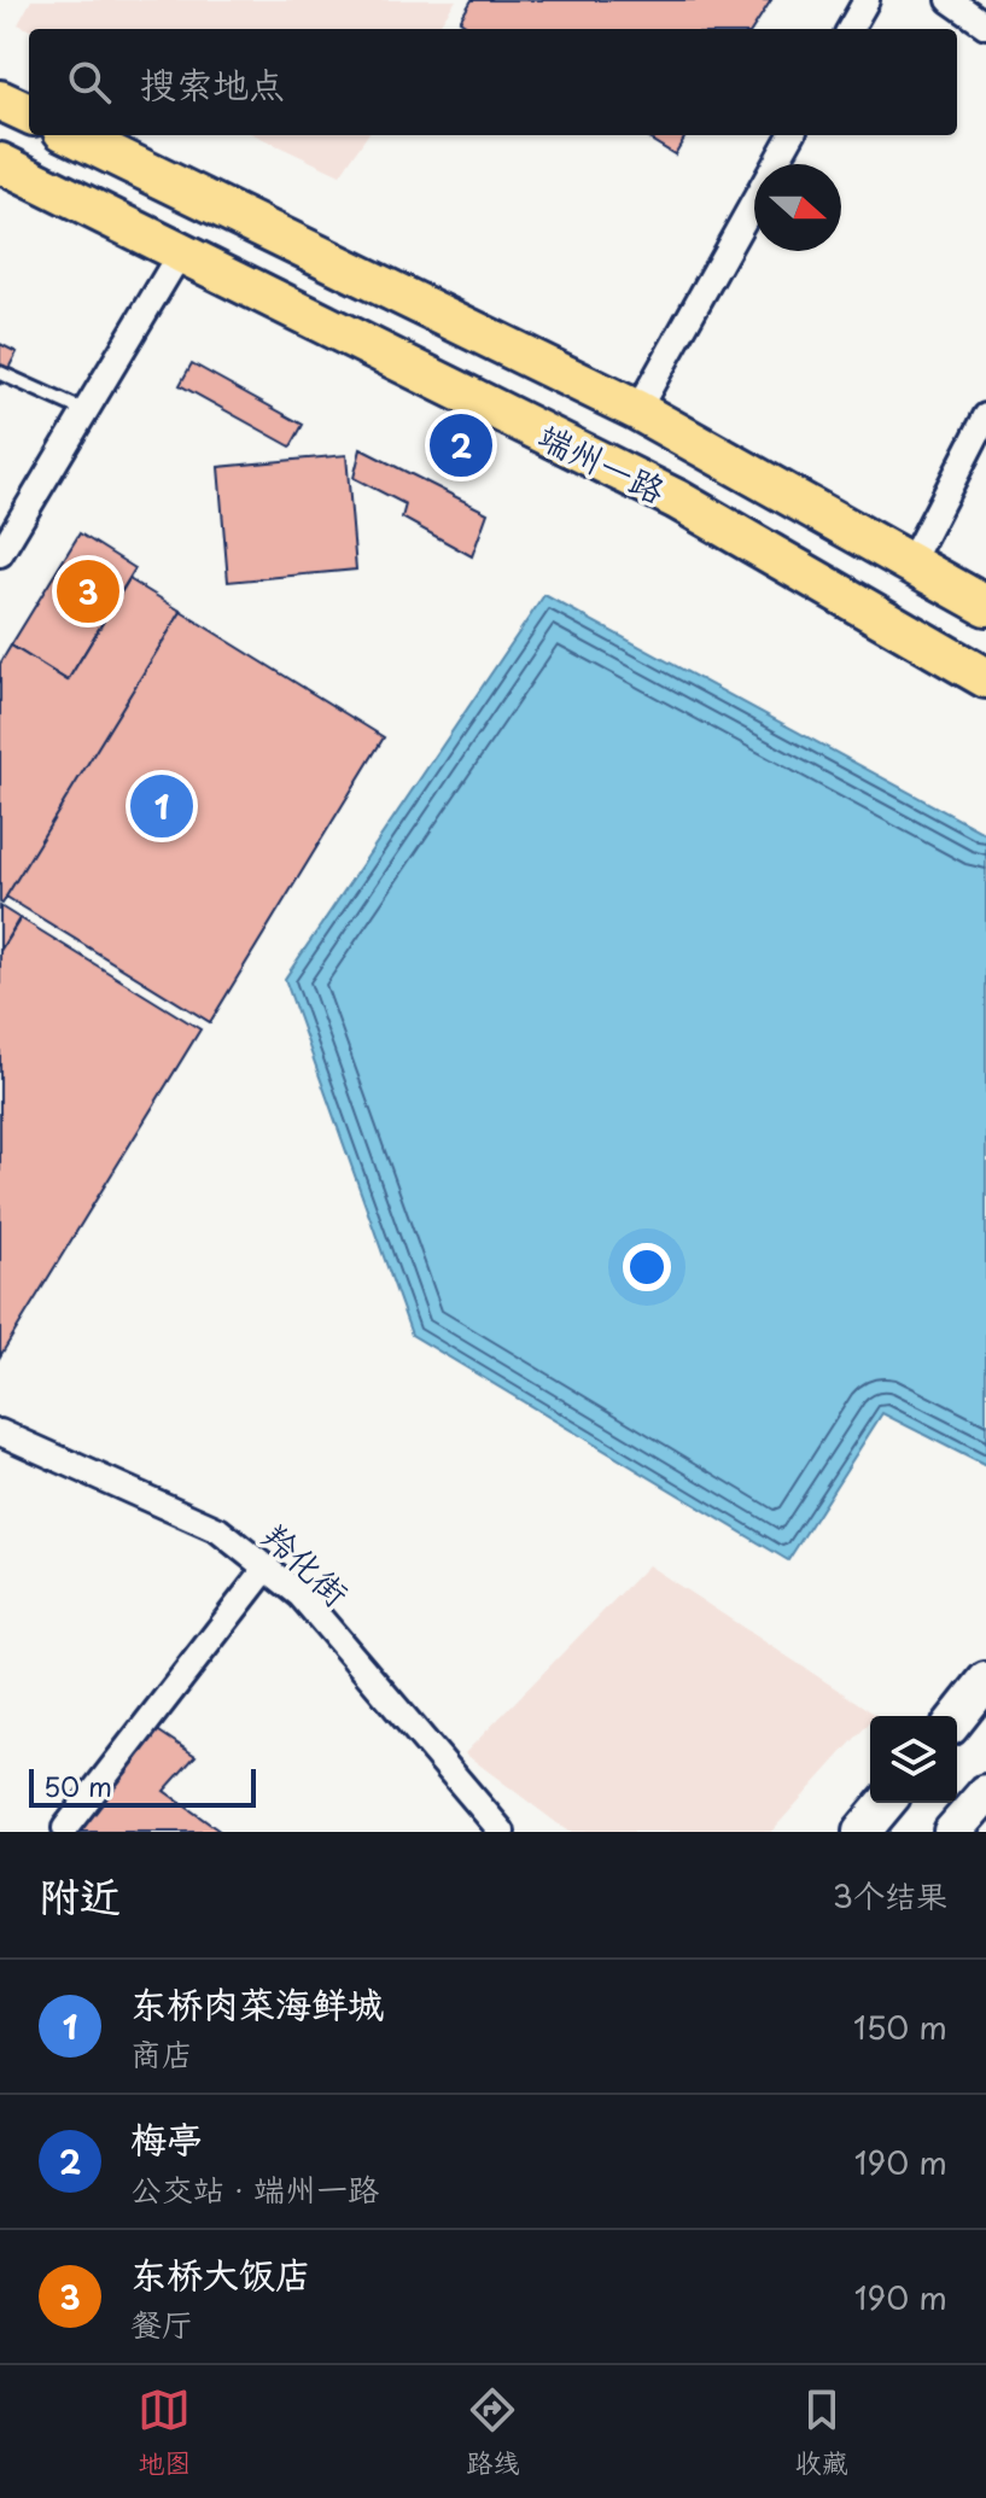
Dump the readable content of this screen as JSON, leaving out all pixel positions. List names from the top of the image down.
{
  "streets": {
    "main road": ["端州一路"],
    "street": ["羚化街"]
  },
  "scale_bar": "50 m",
  "north": "right",
  "page": {
    "search": "搜索地点",
    "pins": ["2", "3", "1"],
    "scale": "50 m",
    "heading": ["附近", "3个结果"],
    "list": [
      {
        "mark": "1",
        "name": "东桥肉菜海鲜城",
        "note": "商店",
        "value": "150 m"
      },
      {
        "mark": "2",
        "name": "梅亭",
        "note": "公交站 · 端州一路",
        "value": "190 m"
      },
      {
        "mark": "3",
        "name": "东桥大饭店",
        "note": "餐厅",
        "value": "190 m"
      }
    ],
    "nav": ["地图", "路线", "收藏"]
  }
}
